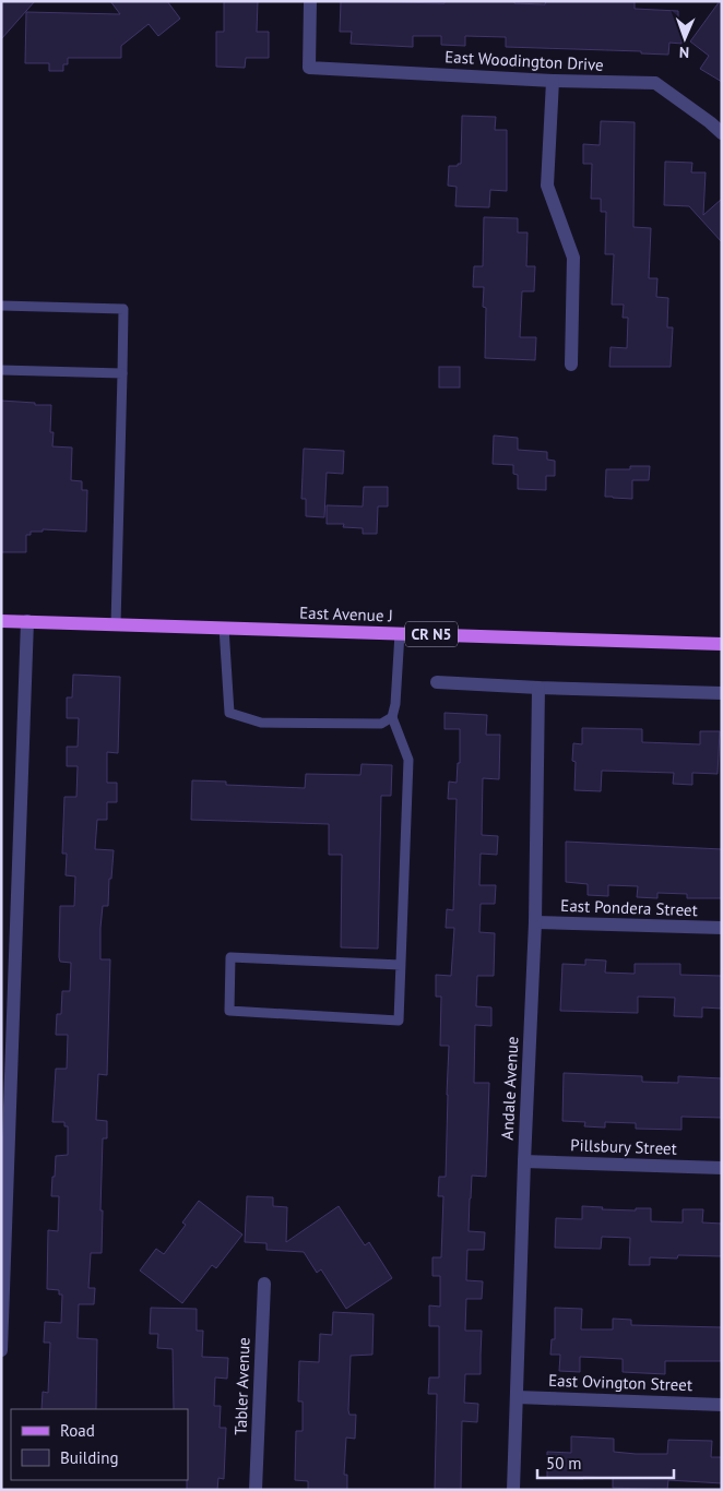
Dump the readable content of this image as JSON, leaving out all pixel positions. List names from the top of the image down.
{
  "streets": {
    "main road": ["East Avenue J", "CR N5"],
    "street": [
      "East Woodington Drive",
      "East Pondera Street",
      "Andale Avenue",
      "Pillsbury Street",
      "East Ovington Street",
      "Tabler Avenue"
    ]
  },
  "crossings": [
    ["East Pondera Street", "Andale Avenue"],
    ["Andale Avenue", "Pillsbury Street"],
    ["Andale Avenue", "East Ovington Street"]
  ],
  "legend": ["Road", "Building"],
  "scale_bar": "50 m",
  "north": "bottom"
}
